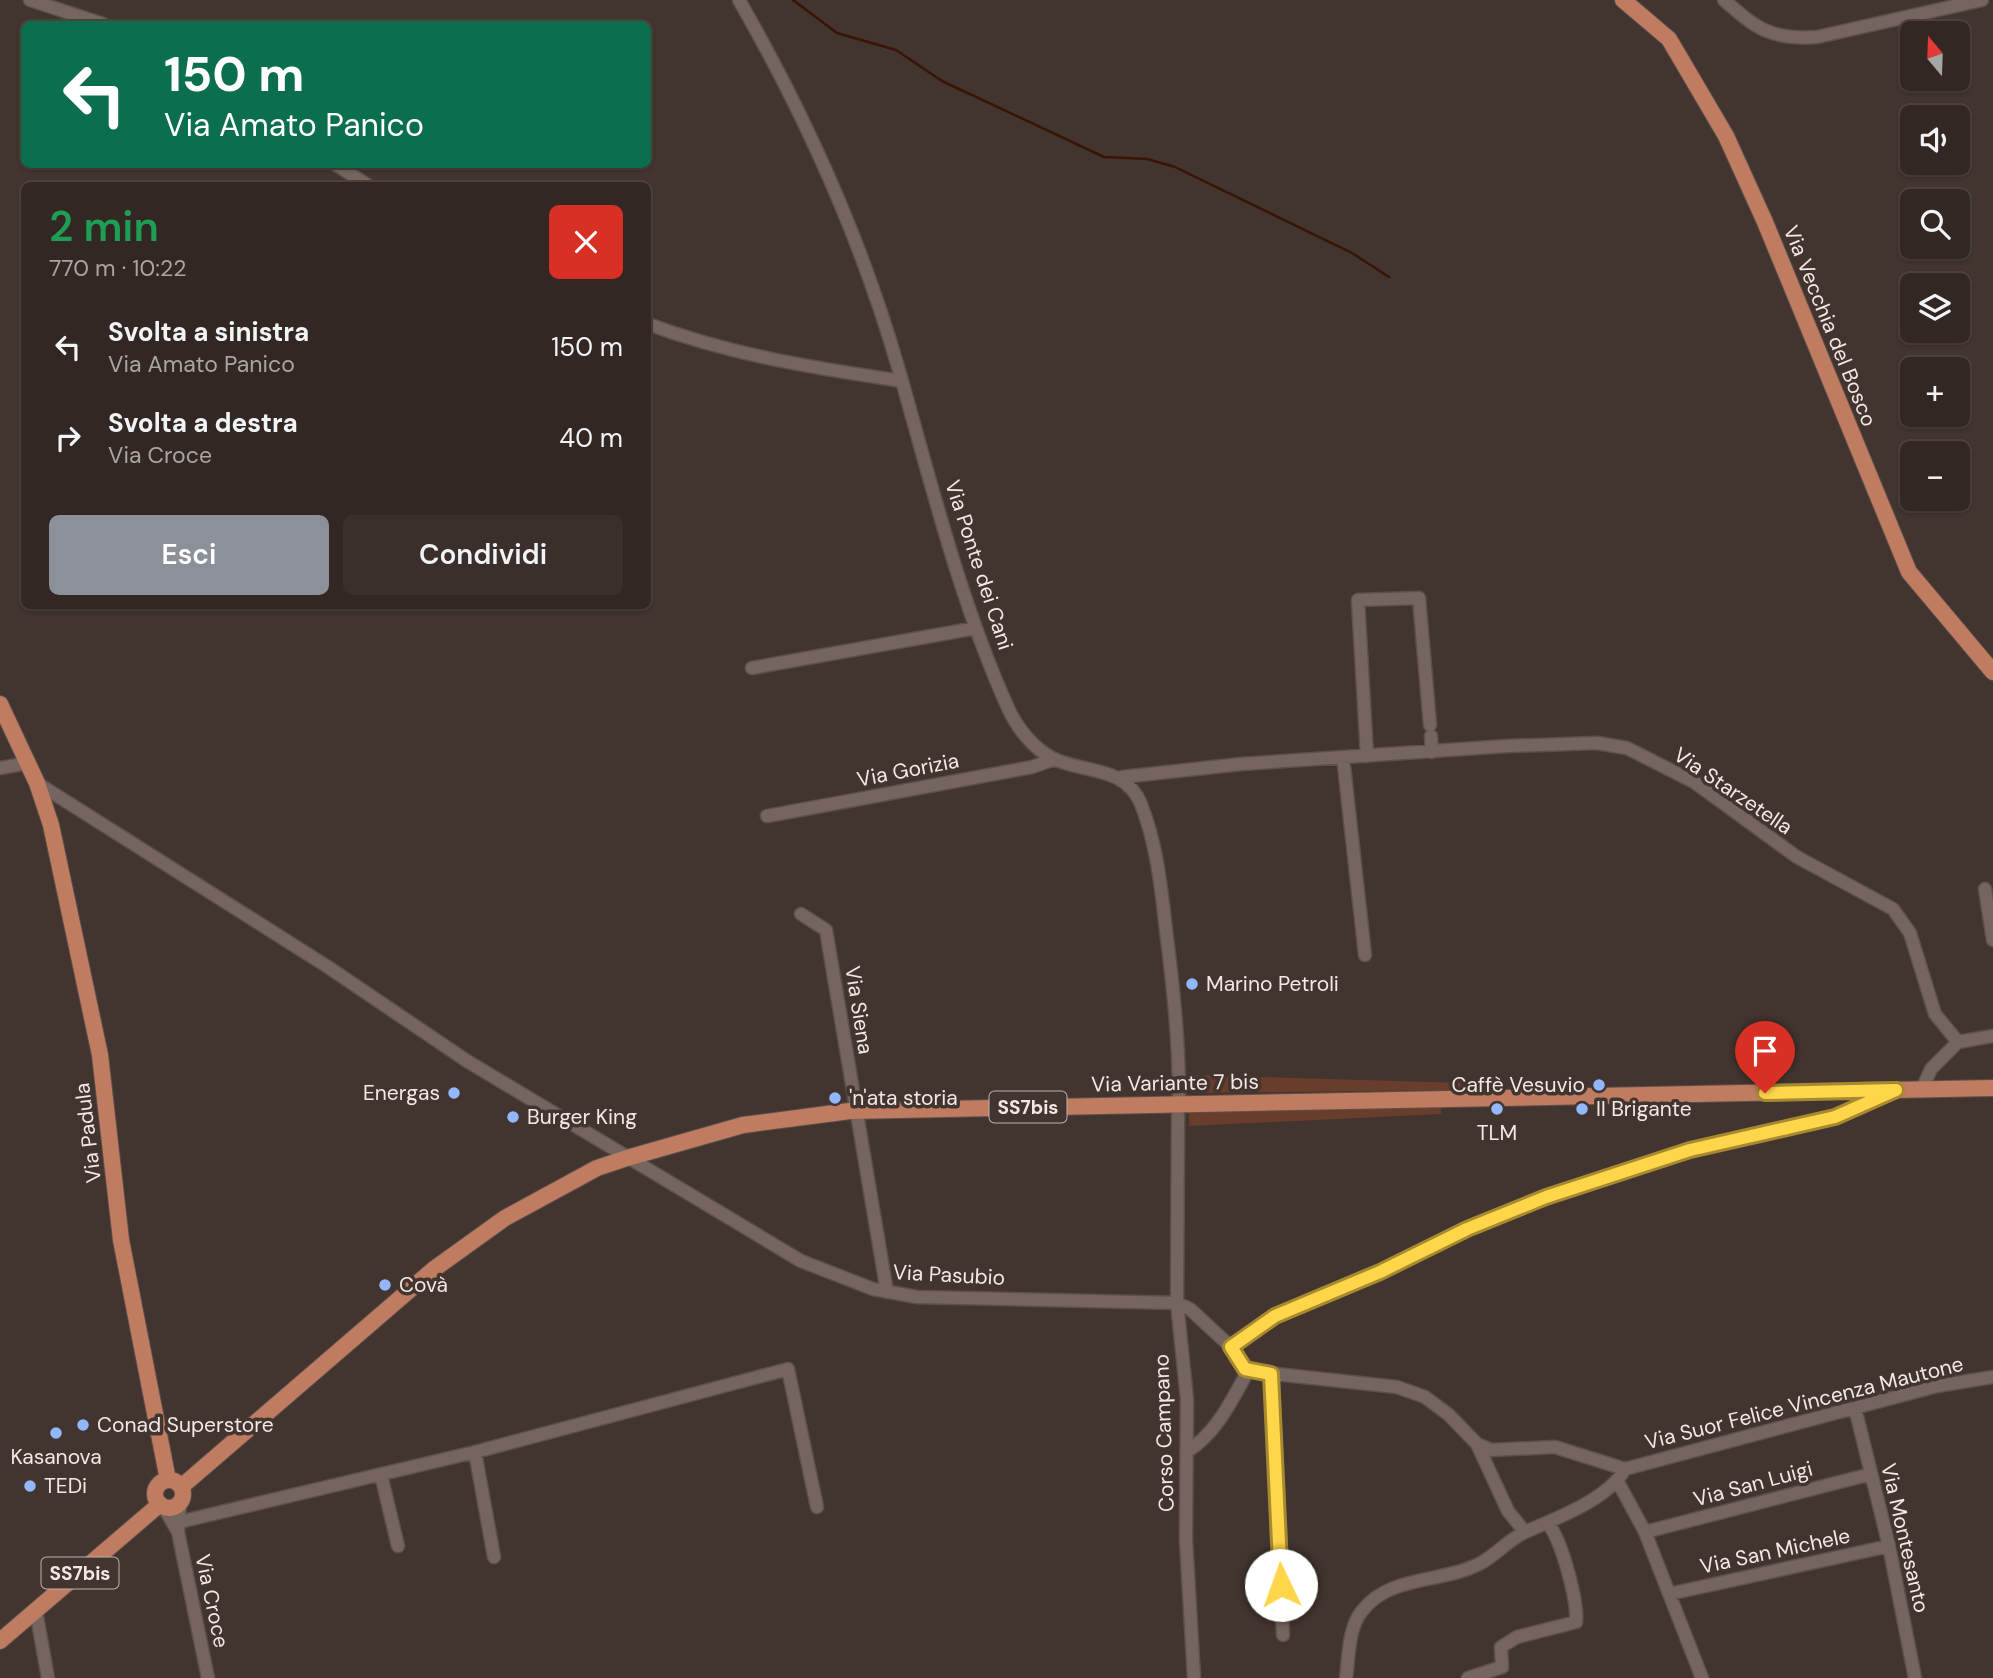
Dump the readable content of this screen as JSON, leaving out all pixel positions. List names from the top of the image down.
{
  "streets": {
    "main road": [
      "Via Vecchia del Bosco",
      "Via Variante 7 bis",
      "SS7bis",
      "Via Padula"
    ],
    "street": [
      "Via Ponte dei Cani",
      "Via Gorizia",
      "Via Starzetella",
      "Via Siena",
      "Via Pasubio",
      "Via Suor Felice Vincenza Mautone",
      "Corso Campano",
      "Via San Luigi",
      "Via Montesanto",
      "Via San Michele",
      "Via Croce"
    ]
  },
  "crossings": [
    ["Via Ponte dei Cani", "Via Gorizia"],
    ["Via Ponte dei Cani", "Via Starzetella"],
    ["Via Siena", "Via Variante 7 bis"],
    ["Via Siena", "Via Pasubio"],
    ["Via Variante 7 bis", "Via Padula"],
    ["Via Variante 7 bis", "Via Pasubio"],
    ["Via Variante 7 bis", "Via Croce"],
    ["SS7bis", "Via Croce"],
    ["Via Padula", "Via Croce"],
    ["Via Pasubio", "Corso Campano"],
    ["Via Suor Felice Vincenza Mautone", "Via Montesanto"],
    ["Via San Luigi", "Via Montesanto"],
    ["Via Montesanto", "Via San Michele"]
  ],
  "places": [
    "Marino Petroli",
    "Caffè Vesuvio",
    "Energas",
    "'n'ata storia",
    "TLM",
    "Il Brigante",
    "Burger King",
    "Covà",
    "Conad Superstore",
    "Kasanova",
    "TEDi"
  ],
  "north": "top",
  "page": {
    "map_buttons": ["+", "−"],
    "turn": ["150 m", "Via Amato Panico"],
    "heading": ["2 min", "770 m · 10:22"],
    "list": [
      {
        "name": "Svolta a sinistra",
        "note": "Via Amato Panico",
        "value": "150 m"
      },
      {
        "name": "Svolta a destra",
        "note": "Via Croce",
        "value": "40 m"
      }
    ],
    "buttons": ["Esci", "Condividi"]
  }
}
